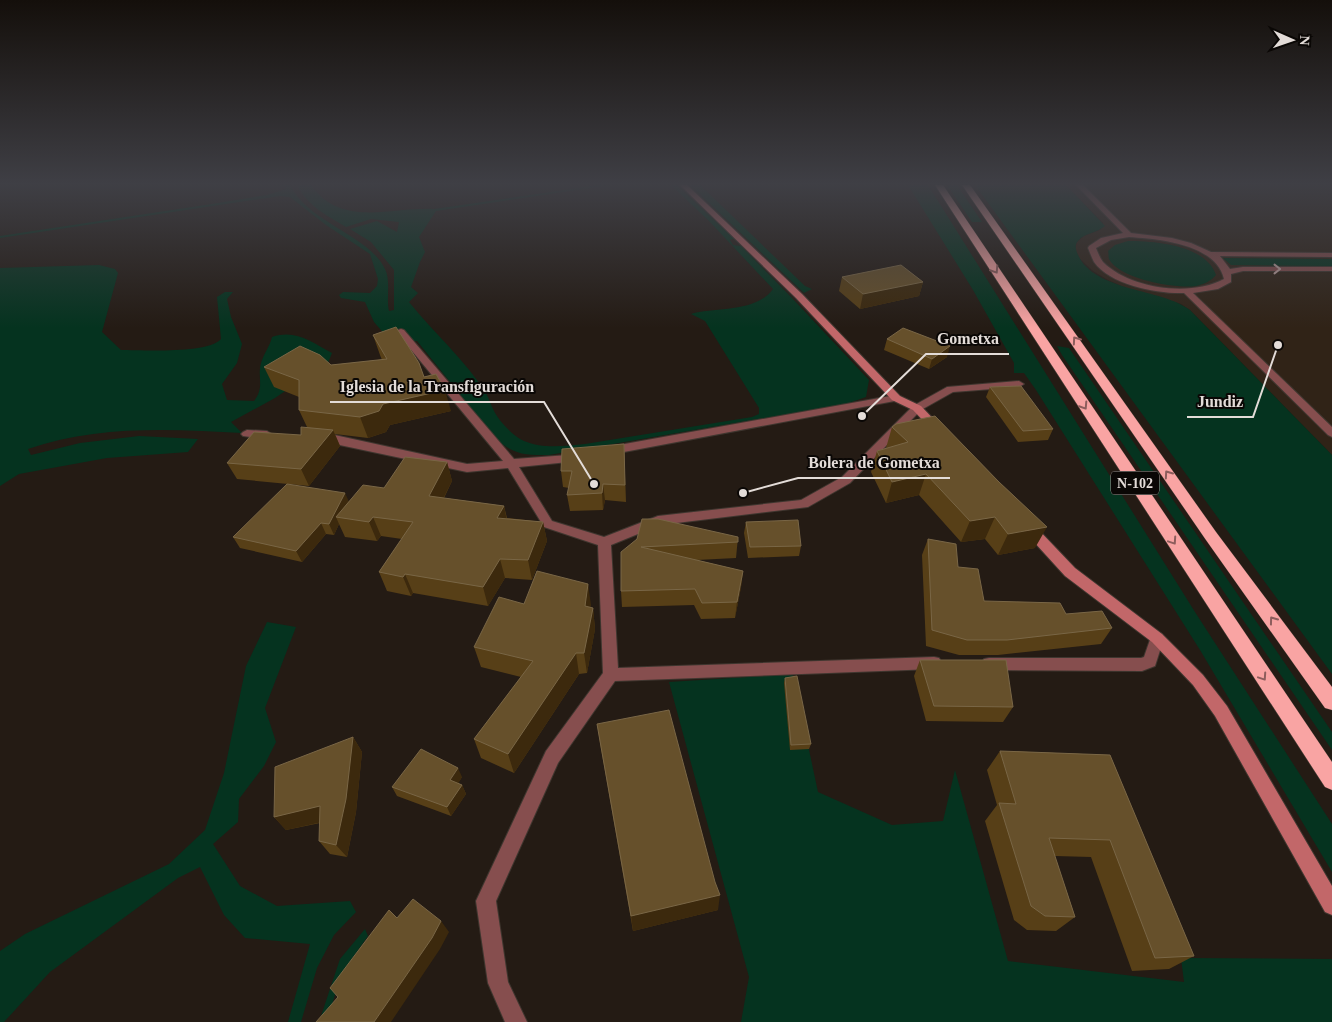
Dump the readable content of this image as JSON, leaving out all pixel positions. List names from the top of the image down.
{
  "streets": {
    "highway": ["N-102"]
  },
  "places": [
    "Jundiz",
    "Gometxa",
    "Iglesia de la Transfiguración",
    "Bolera de Gometxa"
  ],
  "north": "right"
}
